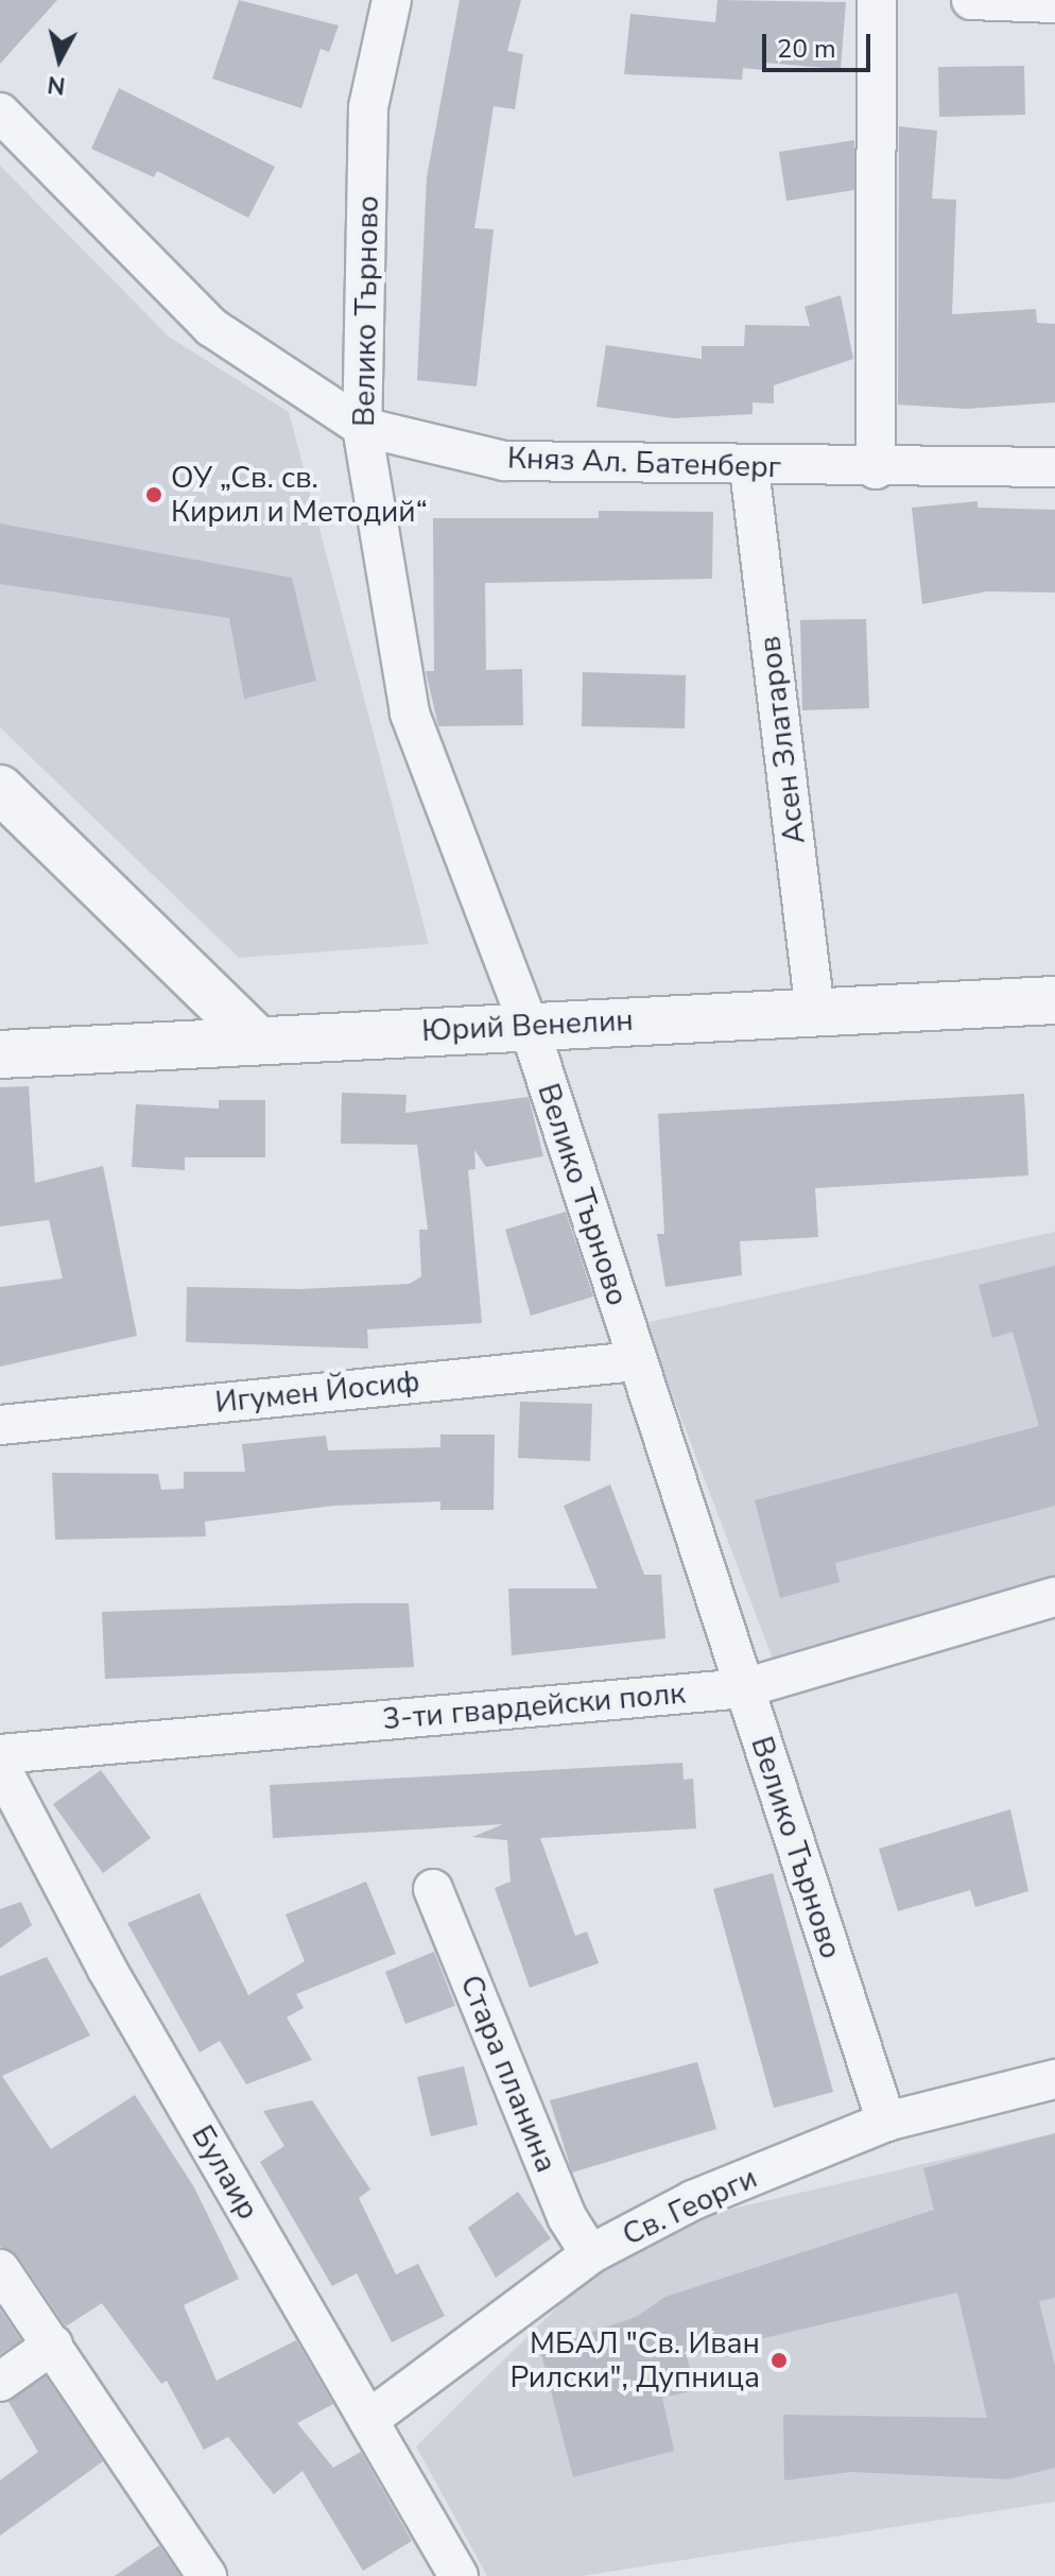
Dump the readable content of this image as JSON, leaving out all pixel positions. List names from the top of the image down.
{
  "streets": {
    "street": [
      "Велико Търново",
      "Княз Ал. Батенберг",
      "Асен Златаров",
      "Юрий Венелин",
      "Игумен Йосиф",
      "3-ти гвардейски полк",
      "Стара планина",
      "Булаир",
      "Св. Георги"
    ]
  },
  "crossings": [
    ["Велико Търново", "Княз Ал. Батенберг"],
    ["Велико Търново", "Юрий Венелин"],
    ["Велико Търново", "Игумен Йосиф"],
    ["Велико Търново", "3-ти гвардейски полк"],
    ["Велико Търново", "Св. Георги"],
    ["Княз Ал. Батенберг", "Асен Златаров"],
    ["Асен Златаров", "Юрий Венелин"],
    ["Стара планина", "Св. Георги"],
    ["Булаир", "Св. Георги"]
  ],
  "places": ["ОУ „Св. св. Кирил и Методий“", "МБАЛ \"Св. Иван Рилски\", Дупница"],
  "scale_bar": "20 m",
  "north": "bottom"
}
